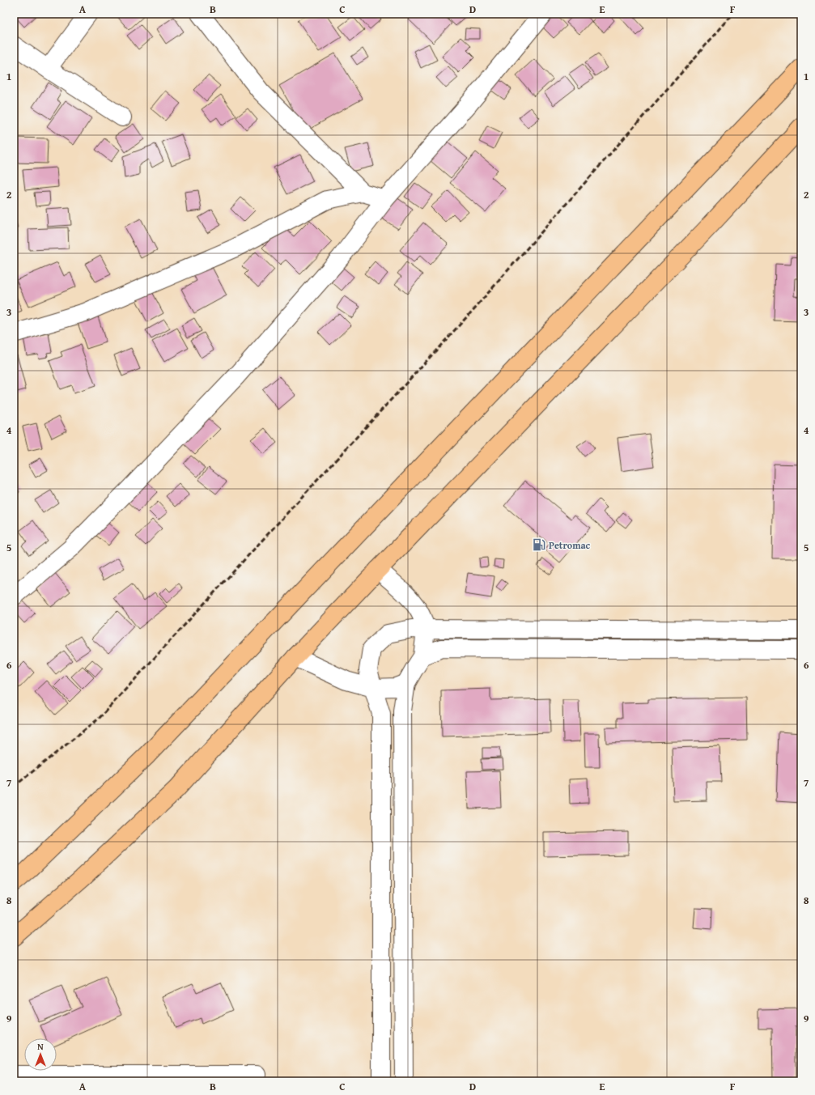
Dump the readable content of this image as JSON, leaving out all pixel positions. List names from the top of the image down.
{
  "places": {
    "fuel station": ["Petromac"]
  },
  "north": "top",
  "grid": {
    "columns": [
      "A",
      "B",
      "C",
      "D",
      "E",
      "F"
    ],
    "rows": [
      "1",
      "2",
      "3",
      "4",
      "5",
      "6",
      "7",
      "8",
      "9"
    ]
  }
}
